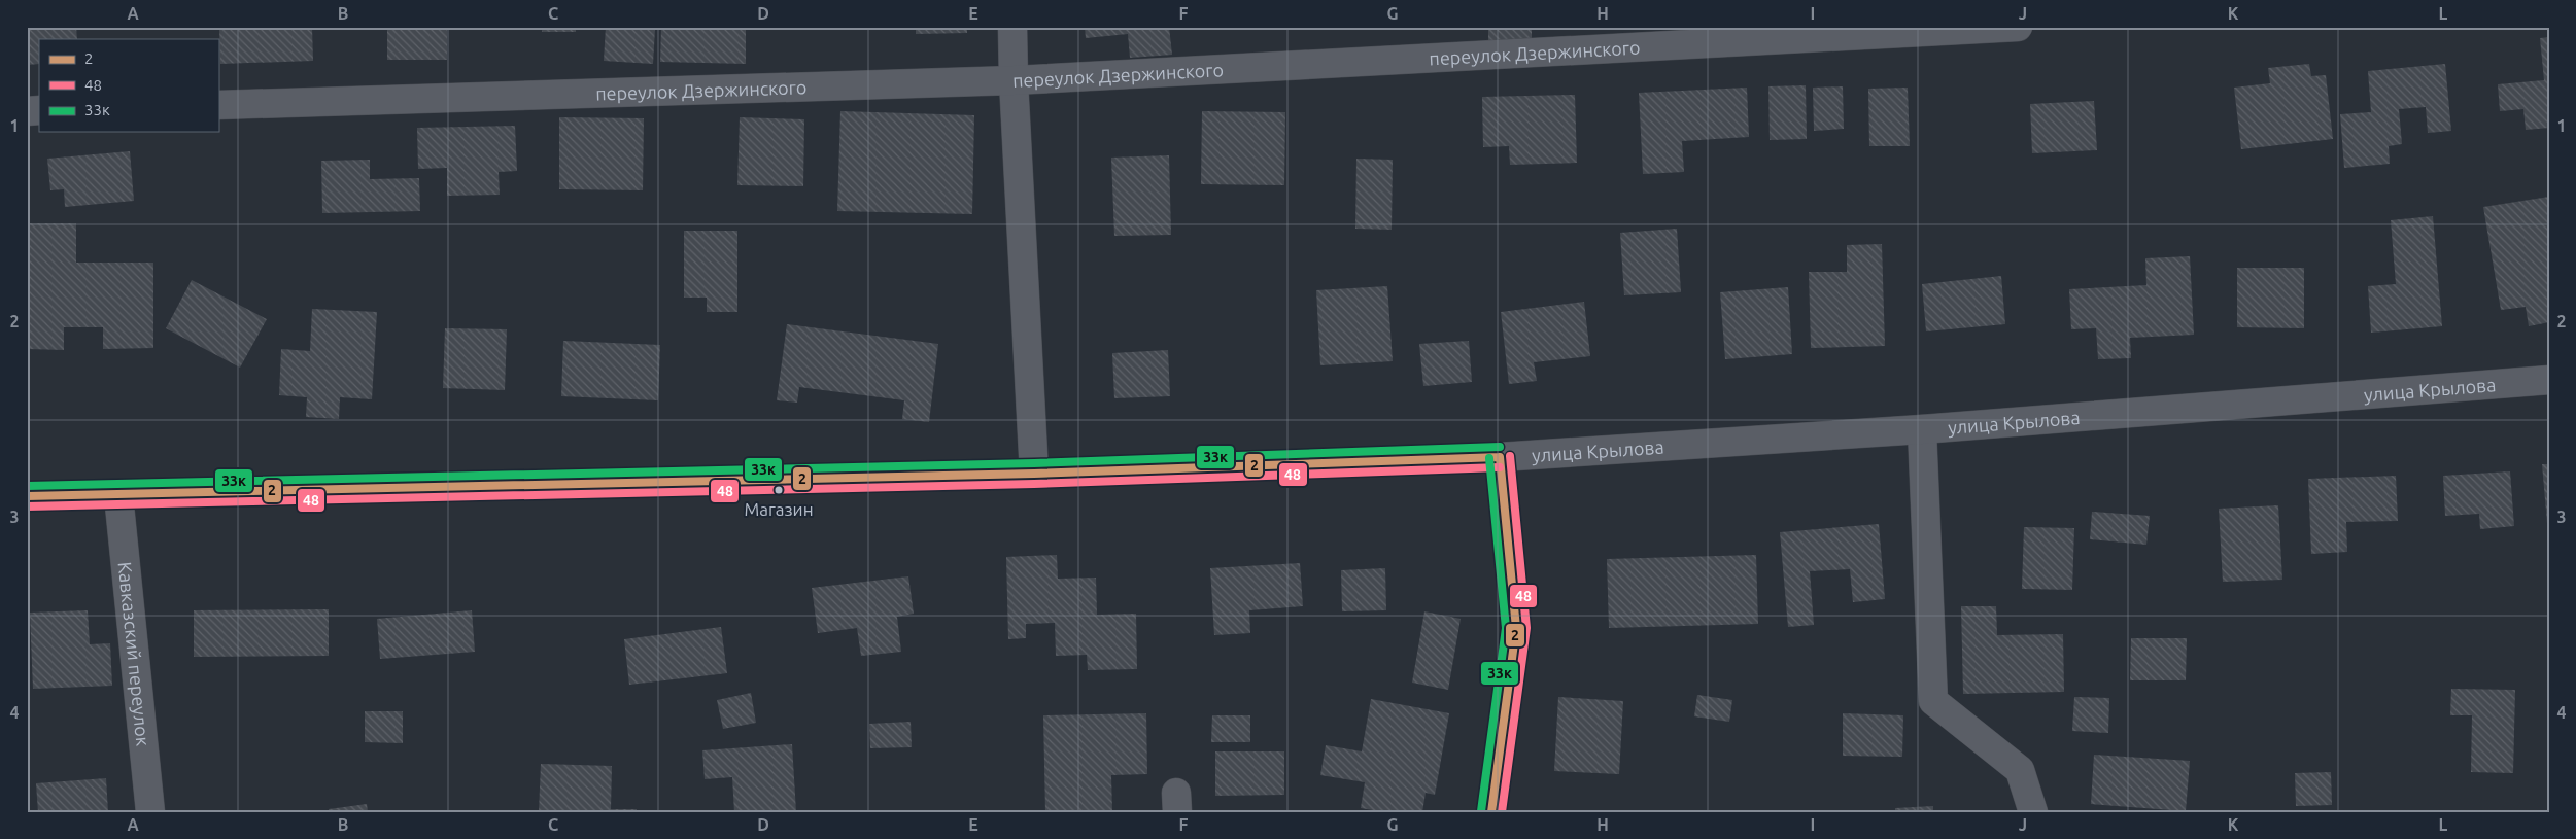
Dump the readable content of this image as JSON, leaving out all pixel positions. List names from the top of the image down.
{
  "streets": {
    "street": ["переулок Дзержинского", "улица Крылова", "Кавказский переулок"]
  },
  "crossings": [
    ["улица Крылова", "Кавказский переулок"]
  ],
  "places": ["Магазин"],
  "lines": ["transit line 33к", "transit line 48", "transit line 2"],
  "legend": ["2", "48", "33к"],
  "grid": {
    "columns": [
      "A",
      "B",
      "C",
      "D",
      "E",
      "F",
      "G",
      "H",
      "I",
      "J",
      "K",
      "L"
    ],
    "rows": [
      "1",
      "2",
      "3",
      "4"
    ]
  }
}
